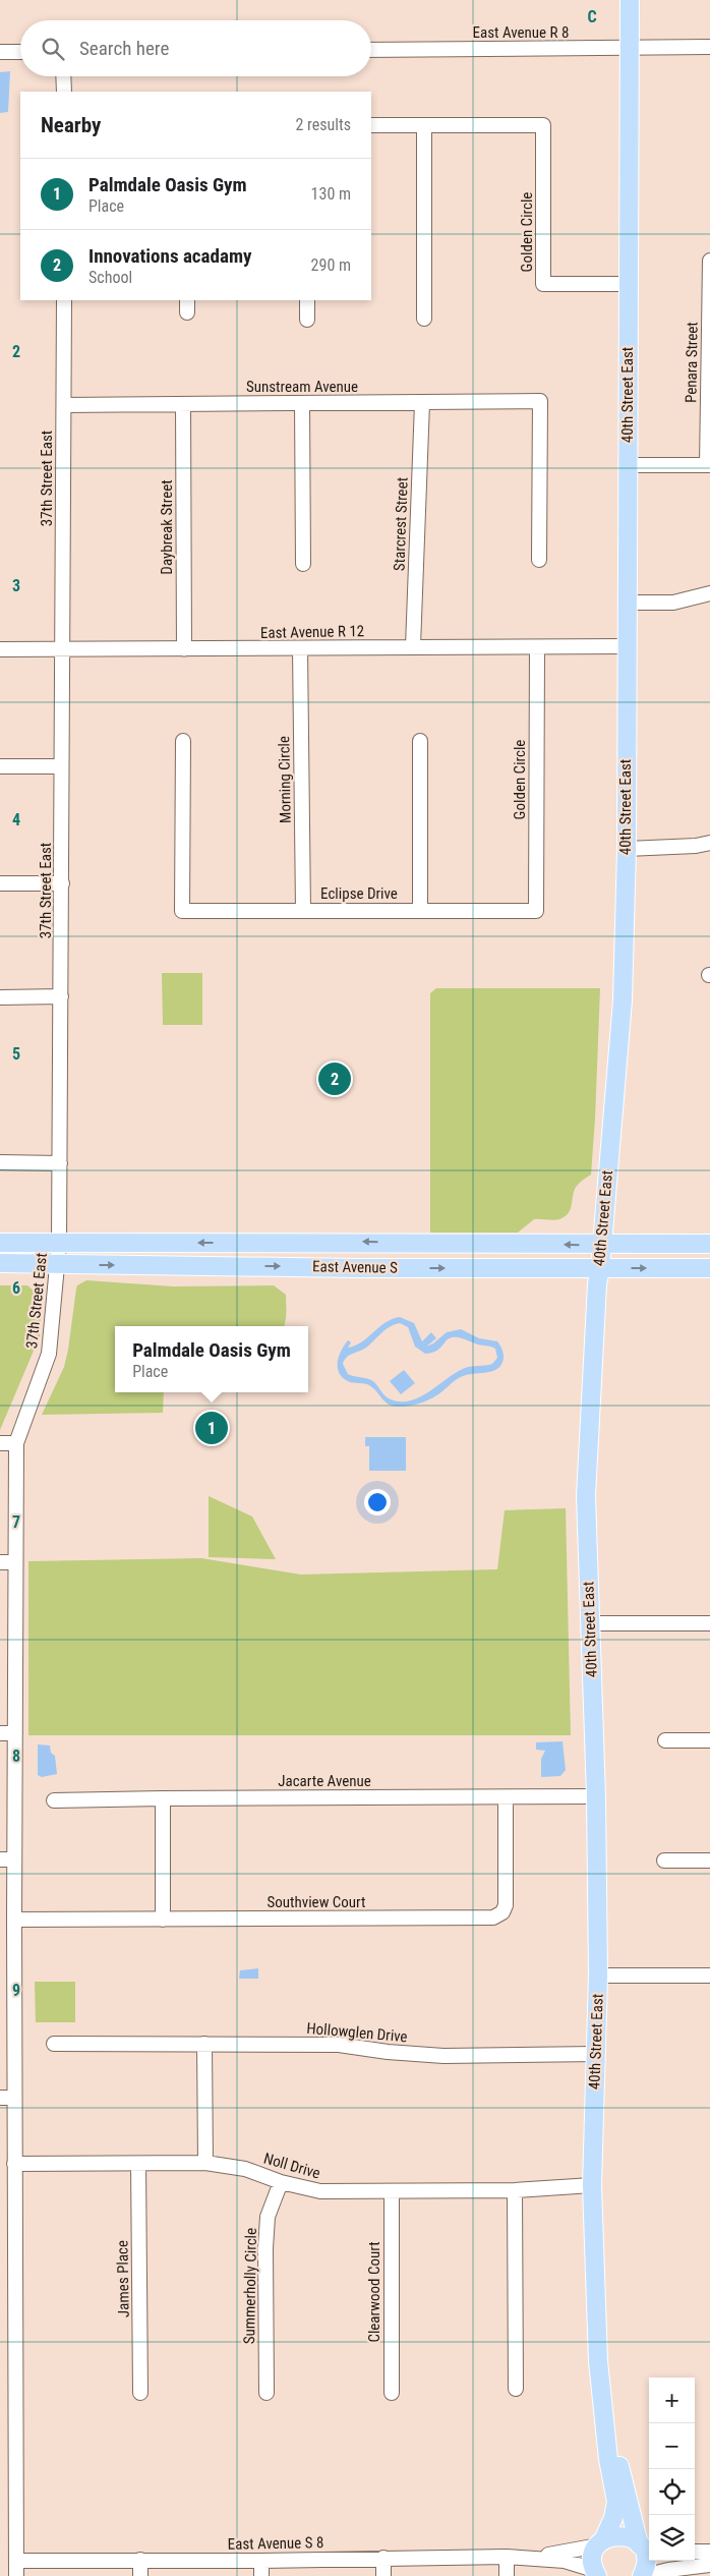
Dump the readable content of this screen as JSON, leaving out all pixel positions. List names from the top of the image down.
{
  "streets": {
    "main road": ["40th Street East", "East Avenue S"],
    "street": [
      "East Avenue R 8",
      "Golden Circle",
      "Penara Street",
      "Sunstream Avenue",
      "37th Street East",
      "Starcrest Street",
      "Daybreak Street",
      "East Avenue R 12",
      "Morning Circle",
      "Eclipse Drive",
      "Jacarte Avenue",
      "Southview Court",
      "Hollowglen Drive",
      "Noll Drive",
      "James Place",
      "Summerholly Circle",
      "Clearwood Court",
      "East Avenue S 8"
    ]
  },
  "crossings": [
    ["East Avenue R 8", "40th Street East"],
    ["Golden Circle", "40th Street East"],
    ["Golden Circle", "East Avenue R 12"],
    ["Golden Circle", "Eclipse Drive"],
    ["Sunstream Avenue", "37th Street East"],
    ["Sunstream Avenue", "Starcrest Street"],
    ["Sunstream Avenue", "Daybreak Street"],
    ["40th Street East", "East Avenue R 12"],
    ["40th Street East", "East Avenue S"],
    ["40th Street East", "Jacarte Avenue"],
    ["40th Street East", "Hollowglen Drive"],
    ["40th Street East", "Noll Drive"],
    ["40th Street East", "East Avenue S 8"],
    ["37th Street East", "East Avenue R 12"],
    ["37th Street East", "East Avenue S"],
    ["37th Street East", "Southview Court"],
    ["37th Street East", "Noll Drive"],
    ["37th Street East", "East Avenue S 8"],
    ["Starcrest Street", "East Avenue R 12"],
    ["Daybreak Street", "East Avenue R 12"],
    ["East Avenue R 12", "Morning Circle"],
    ["Morning Circle", "Eclipse Drive"],
    ["Jacarte Avenue", "Southview Court"],
    ["Noll Drive", "James Place"],
    ["Noll Drive", "Summerholly Circle"],
    ["Noll Drive", "Clearwood Court"]
  ],
  "page": {
    "search": "Search here",
    "heading": ["Nearby", "2 results"],
    "list": [
      {
        "mark": "1",
        "name": "Palmdale Oasis Gym",
        "note": "Place",
        "value": "130 m"
      },
      {
        "mark": "2",
        "name": "Innovations acadamy",
        "note": "School",
        "value": "290 m"
      }
    ],
    "pins": ["2", "1"],
    "popup": ["Palmdale Oasis Gym", "Place"],
    "map_buttons": ["+", "−"]
  },
  "grid": {
    "columns": ["C"],
    "rows": [
      "2",
      "3",
      "4",
      "5",
      "6",
      "7",
      "8",
      "9"
    ]
  }
}
